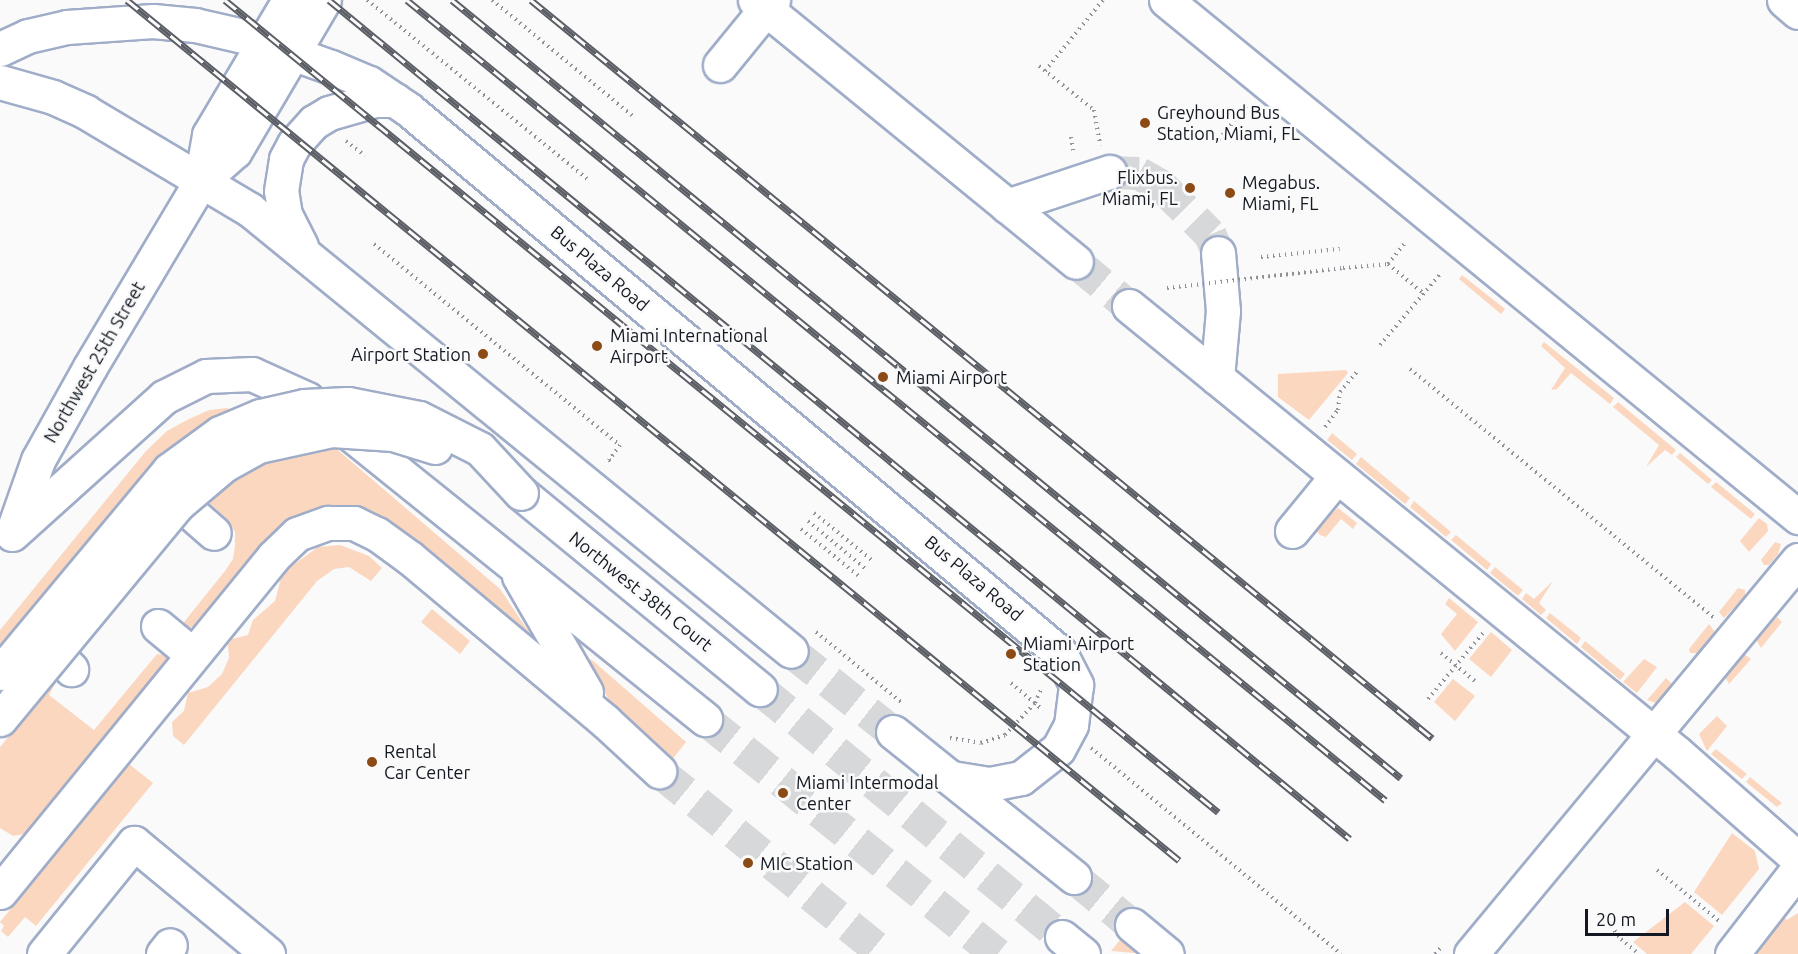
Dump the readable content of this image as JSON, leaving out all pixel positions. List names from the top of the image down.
{
  "streets": {
    "street": ["Bus Plaza Road", "Northwest 25th Street", "Northwest 38th Court"]
  },
  "crossings": [
    ["Bus Plaza Road", "Northwest 25th Street"]
  ],
  "places": [
    "Greyhound Bus Station, Miami, FL",
    "Flixbus. Miami, FL",
    "Megabus. Miami, FL",
    "Miami International Airport",
    "Airport Station",
    "Miami Airport",
    "Miami Airport Station",
    "Rental Car Center",
    "Miami Intermodal Center",
    "MIC Station"
  ],
  "scale_bar": "20 m"
}
